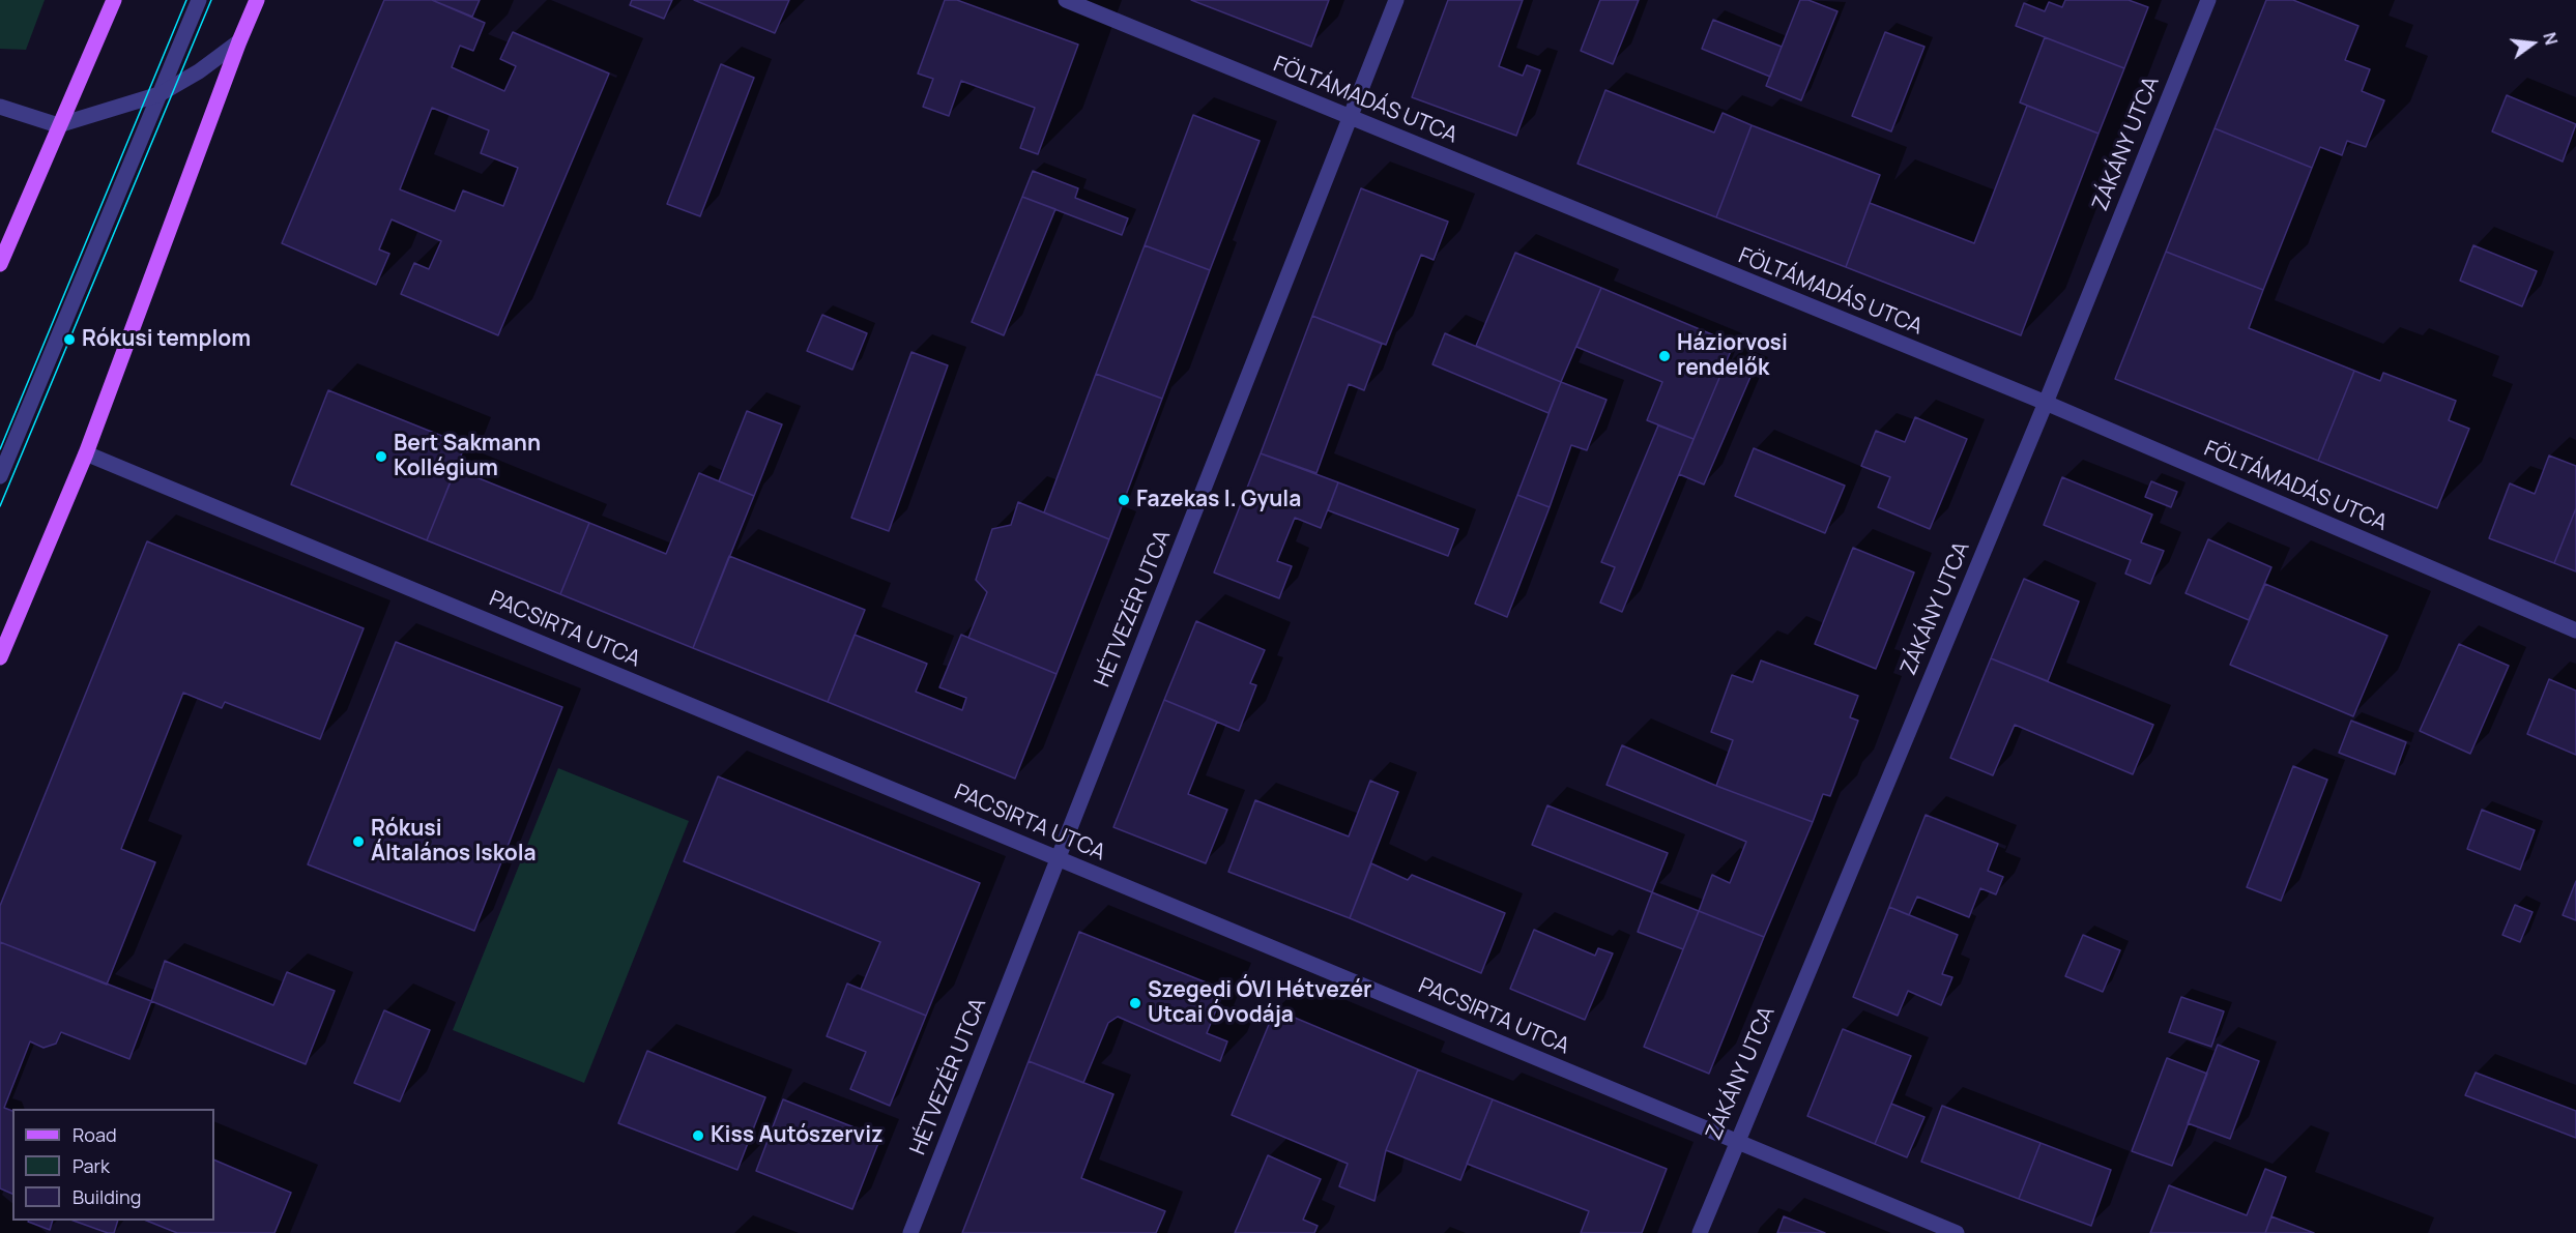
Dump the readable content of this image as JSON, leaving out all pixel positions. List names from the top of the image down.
{
  "streets": {
    "street": [
      "FÖLTÁMADÁS UTCA",
      "ZÁKÁNY UTCA",
      "HÉTVEZÉR UTCA",
      "PACSIRTA UTCA"
    ]
  },
  "crossings": [
    ["FÖLTÁMADÁS UTCA", "ZÁKÁNY UTCA"],
    ["FÖLTÁMADÁS UTCA", "HÉTVEZÉR UTCA"],
    ["ZÁKÁNY UTCA", "PACSIRTA UTCA"],
    ["HÉTVEZÉR UTCA", "PACSIRTA UTCA"]
  ],
  "places": [
    "Rókusi templom",
    "Háziorvosi rendelők",
    "Bert Sakmann Kollégium",
    "Fazekas I. Gyula",
    "Rókusi Általános Iskola",
    "Szegedi ÓVI Hétvezér Utcai Óvodája",
    "Kiss Autószerviz"
  ],
  "legend": ["Road", "Park", "Building"],
  "north": "right"
}
